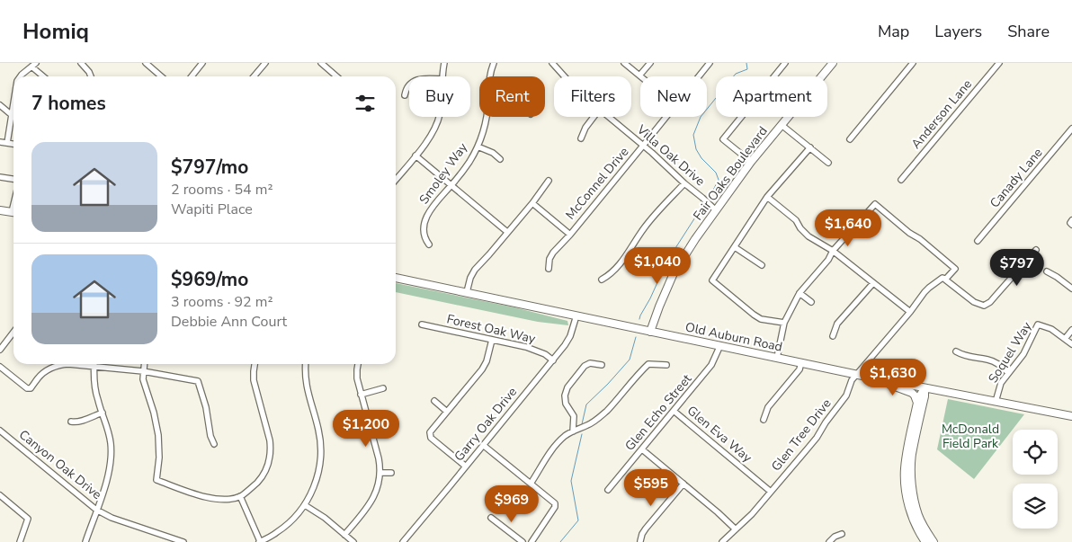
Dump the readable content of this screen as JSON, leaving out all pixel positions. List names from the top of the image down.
{
  "streets": {
    "main road": ["Fair Oaks Boulevard", "Old Auburn Road"],
    "street": [
      "Anderson Lane",
      "Villa Oak Drive",
      "Smoley Way",
      "Canady Lane",
      "McConnel Drive",
      "Forest Oak Way",
      "Soquel Way",
      "Glen Echo Street",
      "Garry Oak Drive",
      "Glen Eva Way",
      "Glen Tree Drive",
      "Canyon Oak Drive"
    ]
  },
  "crossings": [
    ["Villa Oak Drive", "Fair Oaks Boulevard"],
    ["Villa Oak Drive", "McConnel Drive"],
    ["Fair Oaks Boulevard", "Old Auburn Road"],
    ["Forest Oak Way", "Garry Oak Drive"],
    ["Old Auburn Road", "Soquel Way"],
    ["Old Auburn Road", "Glen Echo Street"],
    ["Old Auburn Road", "Garry Oak Drive"],
    ["Old Auburn Road", "Glen Tree Drive"],
    ["Glen Echo Street", "Glen Eva Way"],
    ["Glen Eva Way", "Glen Tree Drive"]
  ],
  "parks": ["McDonald Field Park"],
  "page": {
    "header": "Homiq",
    "nav": ["Map", "Layers", "Share"],
    "chip": [
      "Buy",
      "Rent",
      "Filters",
      "New",
      "Apartment"
    ],
    "heading": "7 homes",
    "list": [
      {
        "name": "$797/mo",
        "note": "2 rooms · 54 m² · Wapiti Place"
      },
      {
        "name": "$969/mo",
        "note": "3 rooms · 92 m² · Debbie Ann Court"
      }
    ],
    "price": [
      "$1,640",
      "$1,040",
      "$797",
      "$1,630",
      "$1,200",
      "$595",
      "$969"
    ]
  }
}
